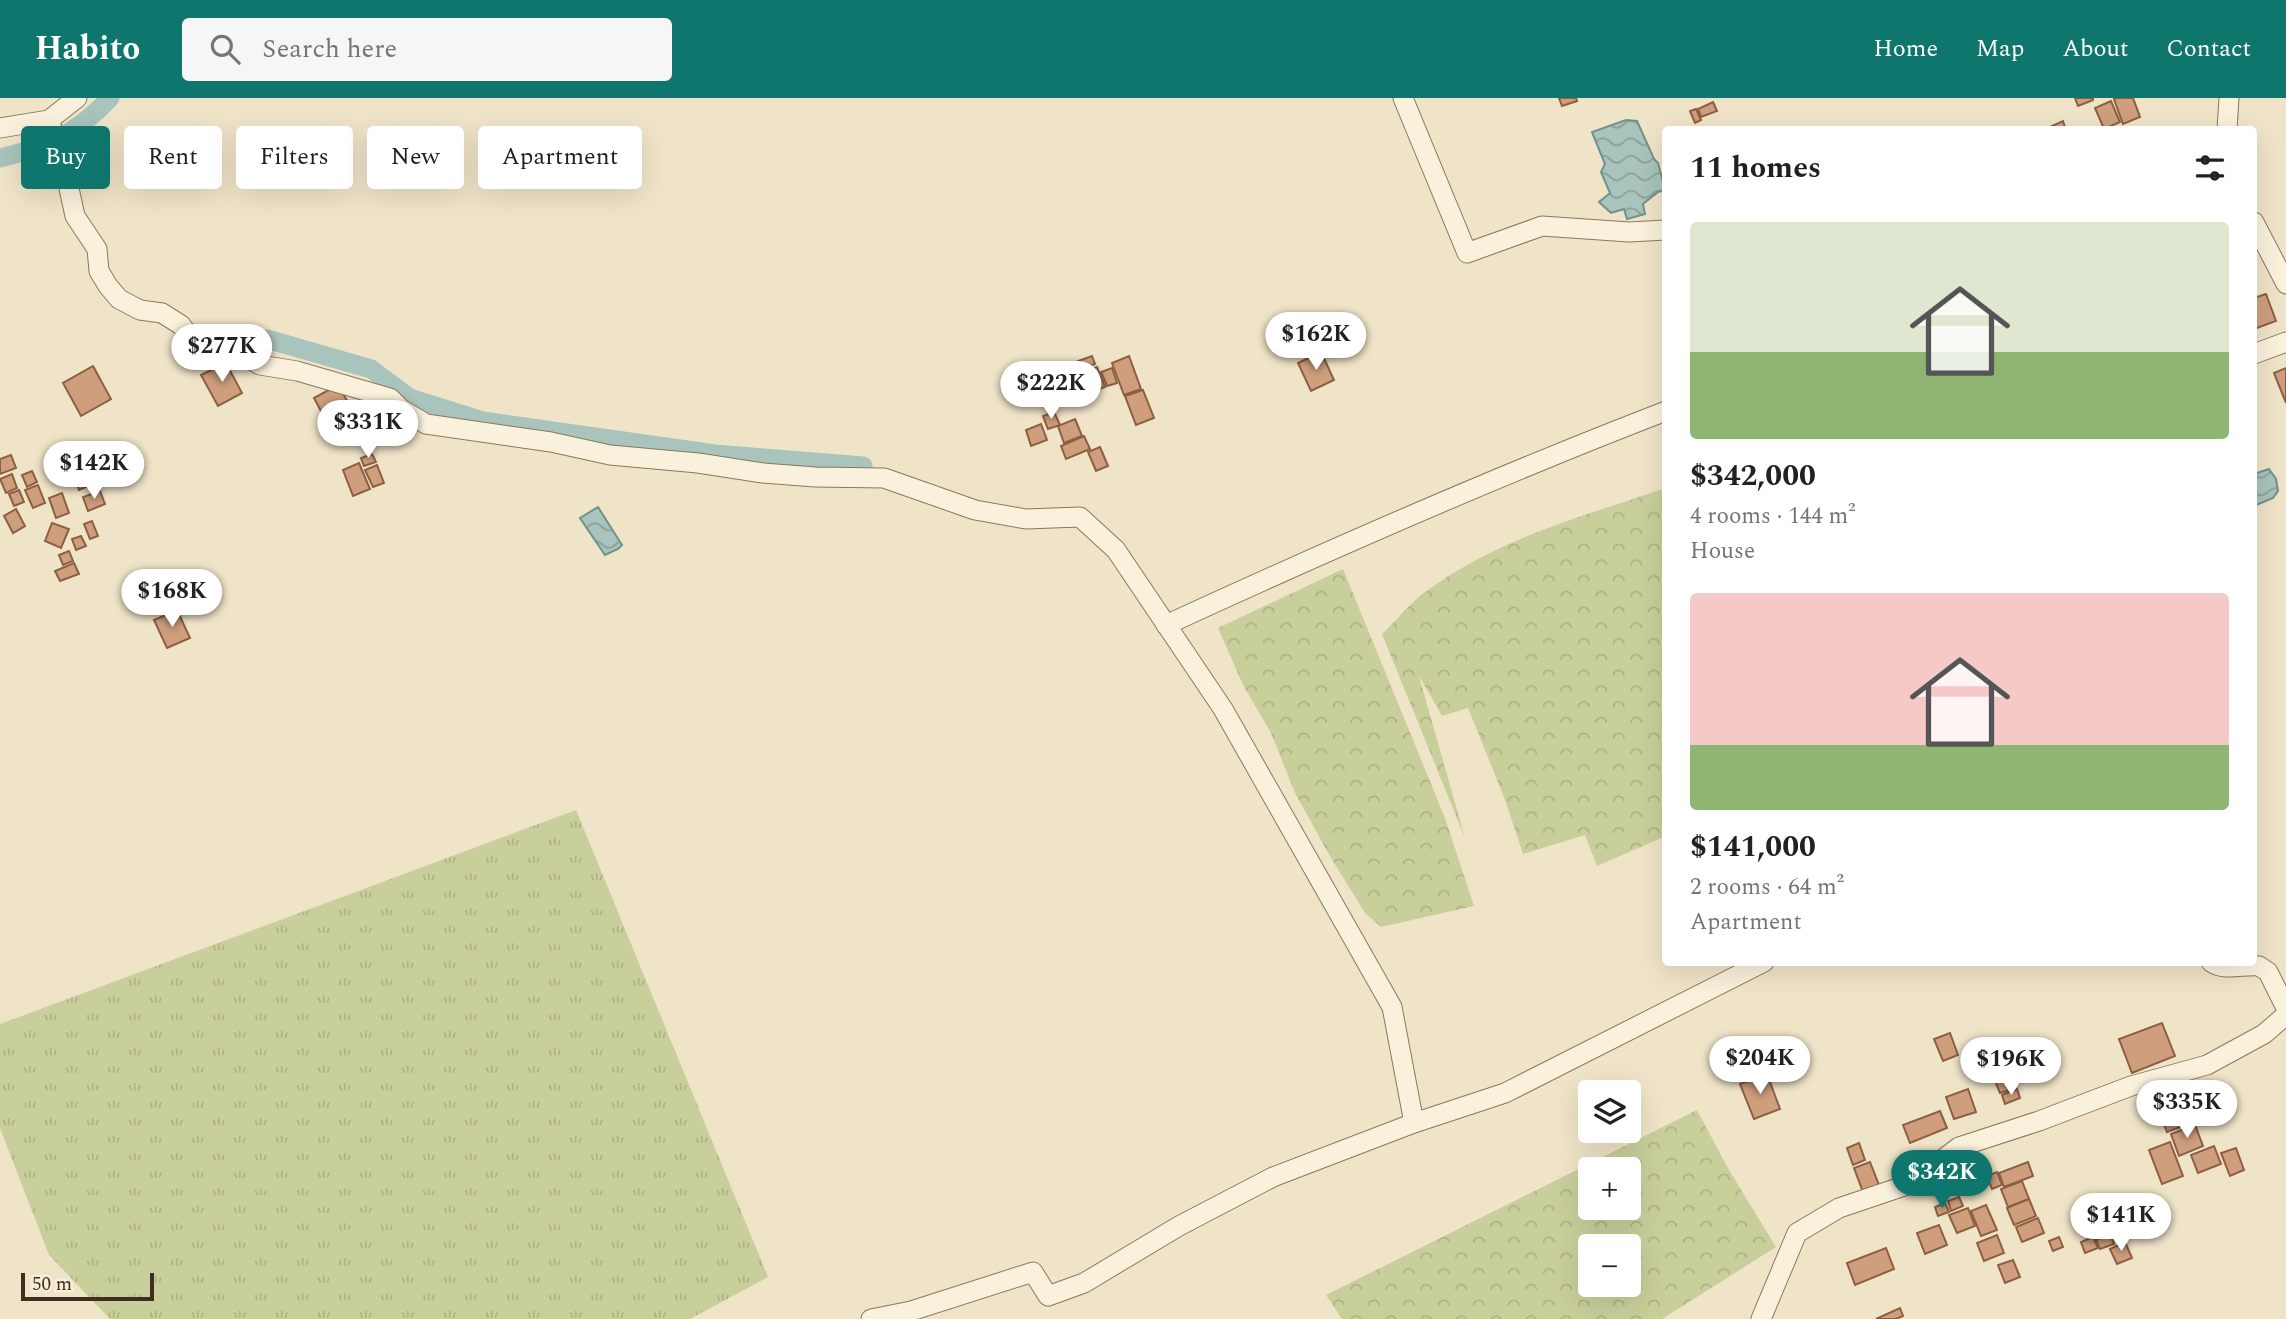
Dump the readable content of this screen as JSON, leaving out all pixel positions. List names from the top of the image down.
{
  "scale_bar": "50 m",
  "page": {
    "header": "Habito",
    "search": "Search here",
    "nav": [
      "Home",
      "Map",
      "About",
      "Contact"
    ],
    "chip": [
      "Buy",
      "Rent",
      "Filters",
      "New",
      "Apartment"
    ],
    "heading": "11 homes",
    "list": [
      {
        "name": "$342,000",
        "note": "4 rooms · 144 m² · House"
      },
      {
        "name": "$141,000",
        "note": "2 rooms · 64 m² · Apartment"
      }
    ],
    "price": [
      "$162K",
      "$277K",
      "$222K",
      "$331K",
      "$142K",
      "$168K",
      "$204K",
      "$196K",
      "$335K",
      "$342K",
      "$141K"
    ],
    "map_buttons": ["+", "−"],
    "scale": "50 m"
  }
}
